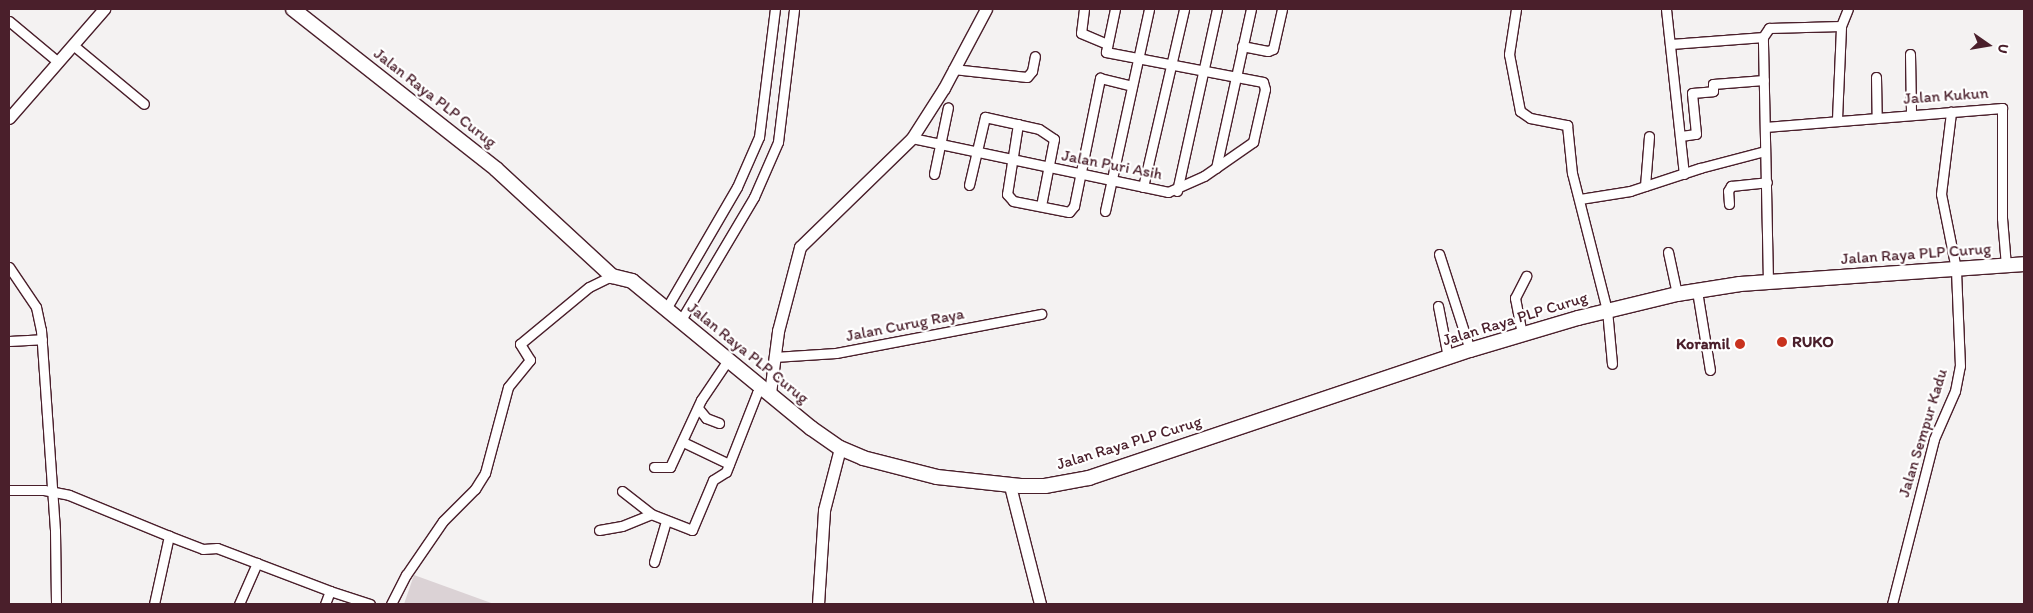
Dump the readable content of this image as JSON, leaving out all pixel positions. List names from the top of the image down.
{
  "streets": {
    "main road": ["Jalan Raya PLP Curug"],
    "street": [
      "Jalan Kukun",
      "Jalan Puri Asih",
      "Jalan Curug Raya",
      "Jalan Sempur Kadu"
    ]
  },
  "crossings": [
    ["Jalan Kukun", "Jalan Raya PLP Curug"],
    ["Jalan Kukun", "Jalan Sempur Kadu"],
    ["Jalan Raya PLP Curug", "Jalan Sempur Kadu"]
  ],
  "places": ["RUKO", "Koramil"],
  "north": "right"
}
